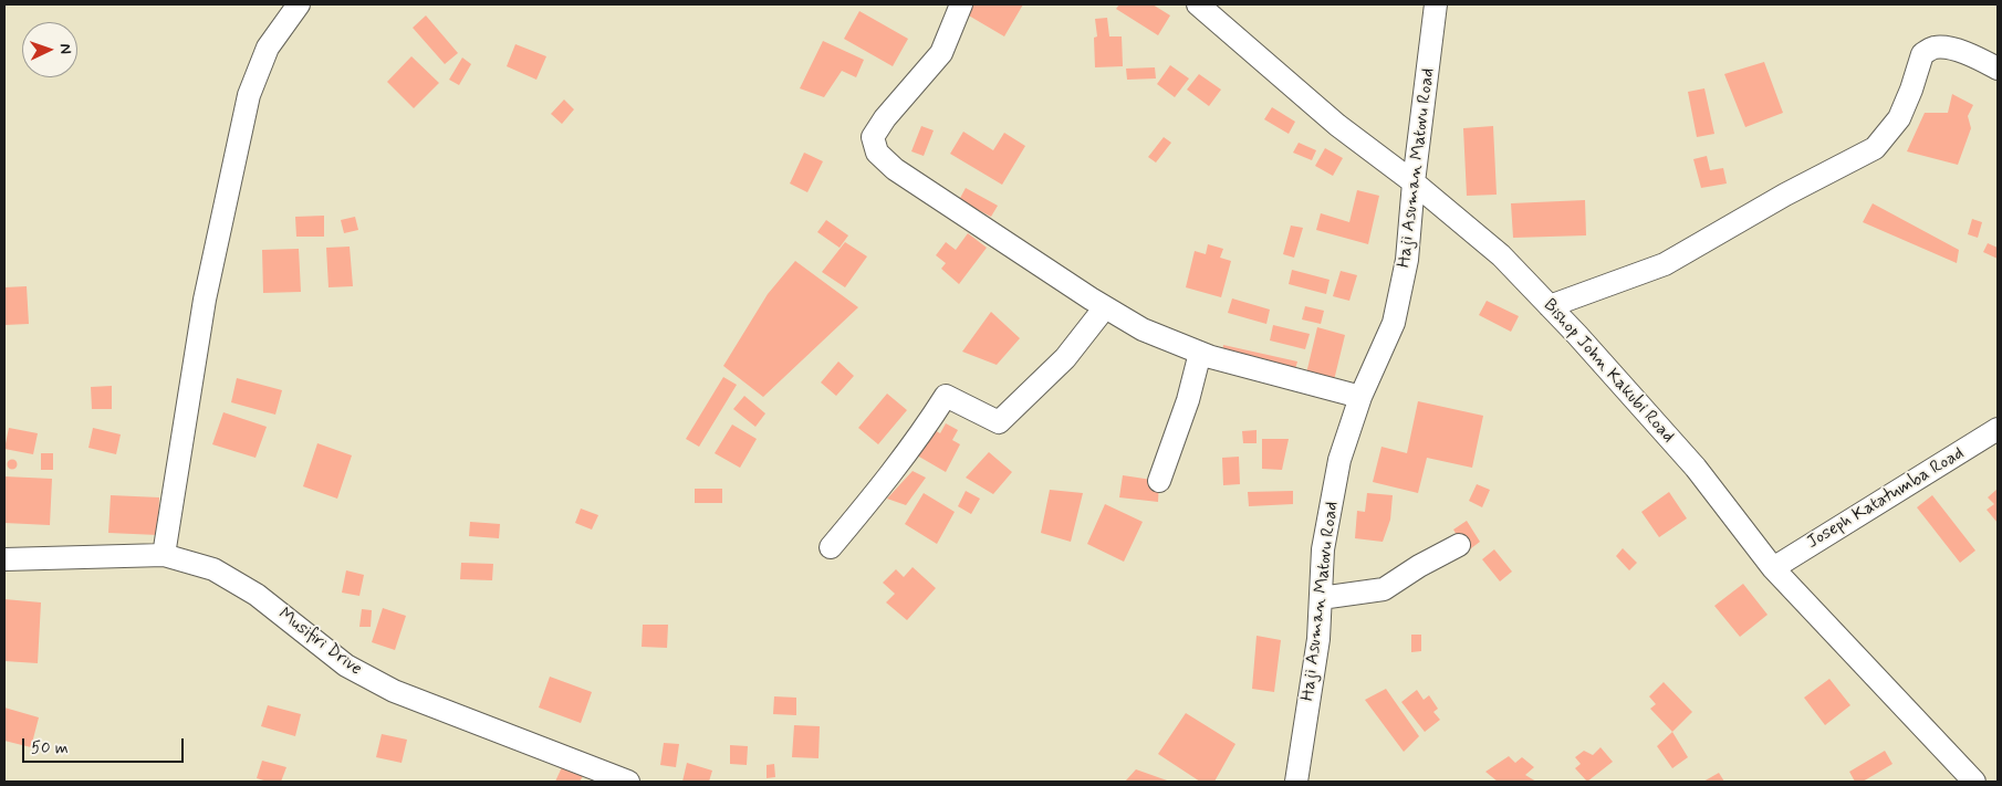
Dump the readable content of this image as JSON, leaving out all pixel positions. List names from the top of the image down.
{
  "streets": {
    "street": [
      "Haji Asuman Matovu Road",
      "Bishop John Kakubi Road",
      "Joseph Katatumba Road",
      "Musifiri Drive"
    ]
  },
  "crossings": [
    ["Haji Asuman Matovu Road", "Bishop John Kakubi Road"],
    ["Bishop John Kakubi Road", "Joseph Katatumba Road"]
  ],
  "scale_bar": "50 m",
  "north": "right"
}
